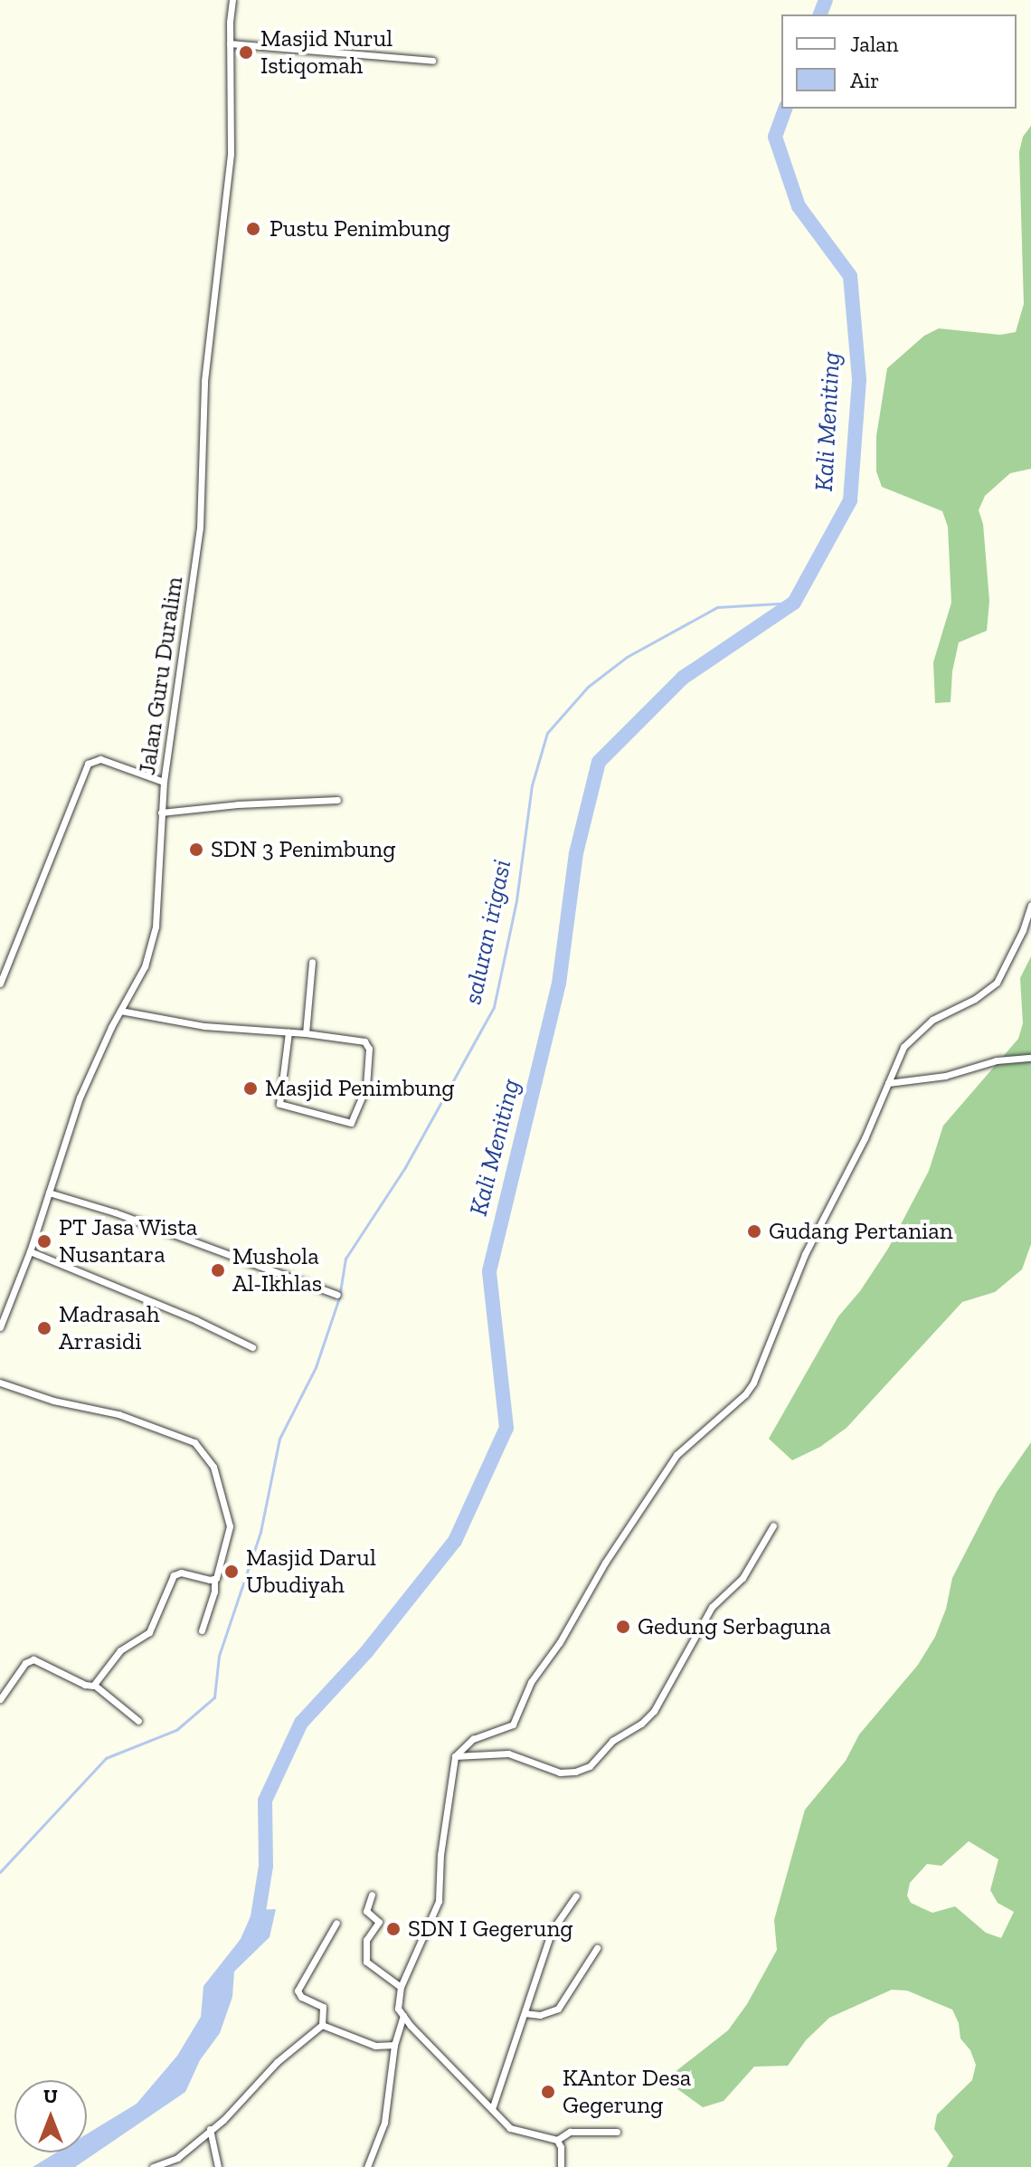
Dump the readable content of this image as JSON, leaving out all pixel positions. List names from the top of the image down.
{
  "streets": {
    "street": ["Jalan Guru Duralim"]
  },
  "water": ["Kali Meniting", "saluran irigasi"],
  "places": [
    "Masjid Nurul Istiqomah",
    "Pustu Penimbung",
    "SDN 3 Penimbung",
    "Masjid Penimbung",
    "Gudang Pertanian",
    "PT Jasa Wista Nusantara",
    "Mushola Al-Ikhlas",
    "Madrasah Arrasidi",
    "Masjid Darul Ubudiyah",
    "Gedung Serbaguna",
    "SDN I Gegerung",
    "KAntor Desa Gegerung"
  ],
  "legend": ["Jalan", "Air"],
  "north": "top"
}
